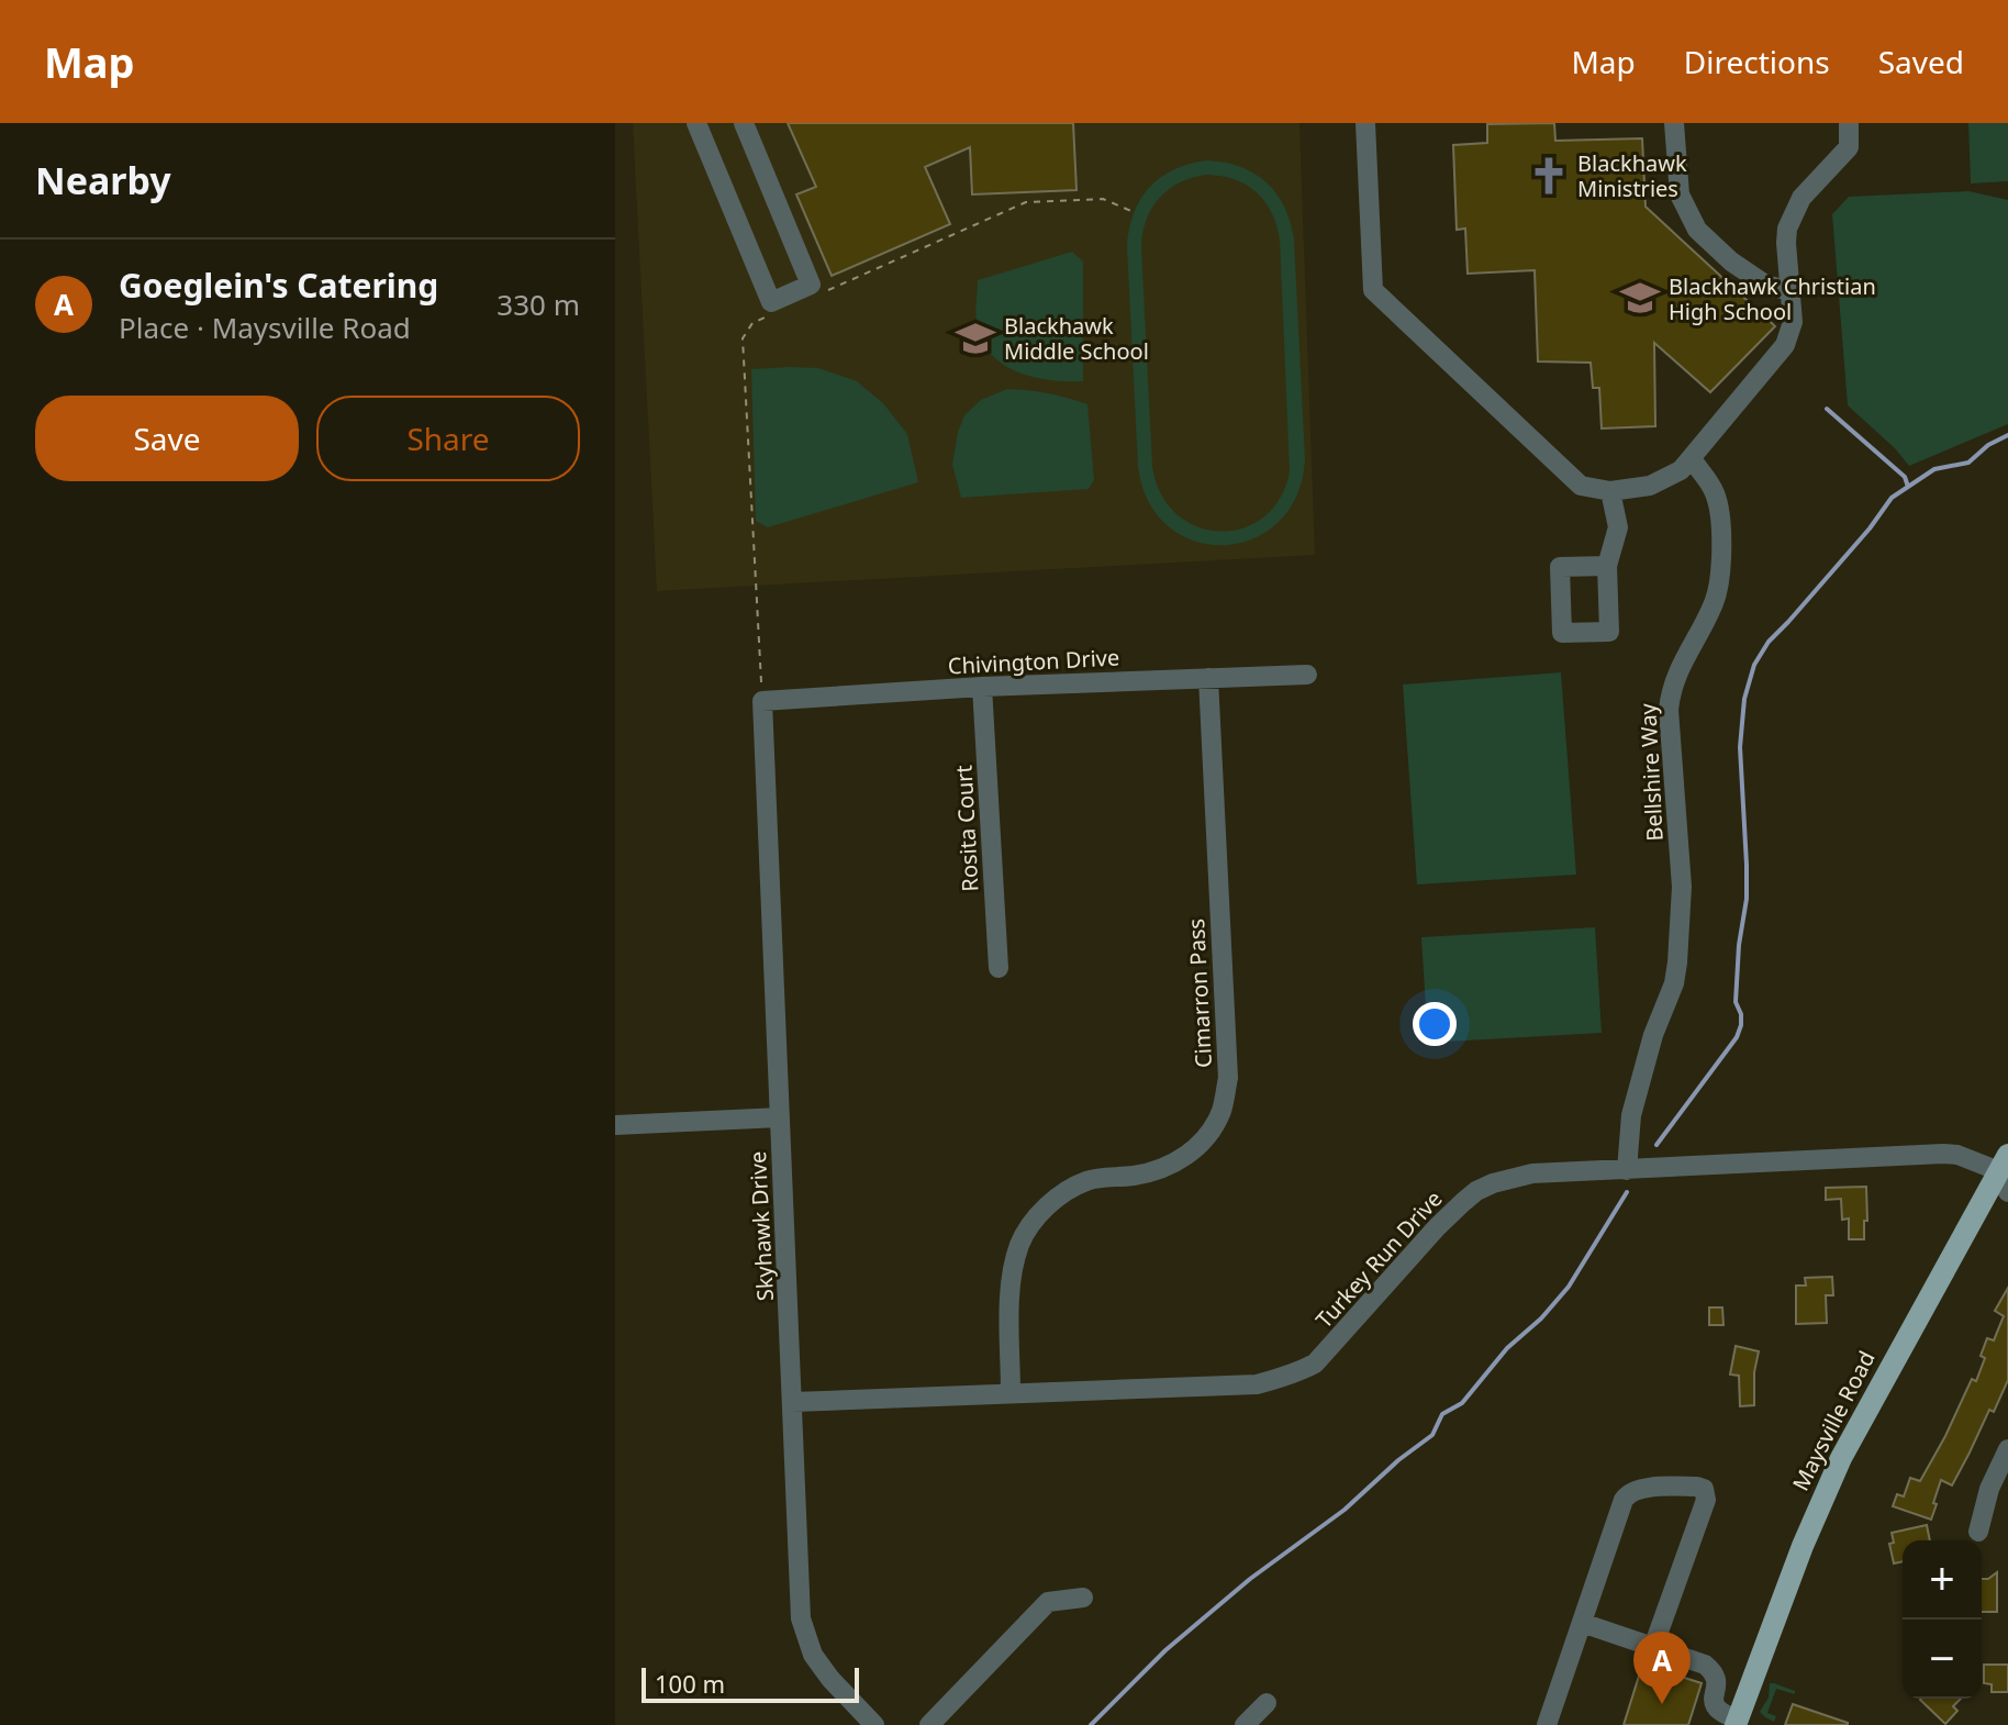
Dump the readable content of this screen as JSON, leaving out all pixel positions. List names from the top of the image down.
{
  "streets": {
    "main road": ["Maysville Road"],
    "street": [
      "Chivington Drive",
      "Bellshire Way",
      "Rosita Court",
      "Cimarron Pass",
      "Skyhawk Drive",
      "Turkey Run Drive"
    ]
  },
  "crossings": [
    ["Chivington Drive", "Rosita Court"],
    ["Chivington Drive", "Cimarron Pass"],
    ["Chivington Drive", "Skyhawk Drive"],
    ["Bellshire Way", "Turkey Run Drive"],
    ["Cimarron Pass", "Turkey Run Drive"],
    ["Skyhawk Drive", "Turkey Run Drive"],
    ["Turkey Run Drive", "Maysville Road"]
  ],
  "places": {
    "church": ["Blackhawk Ministries"],
    "school or university": ["Blackhawk Christian High School", "Blackhawk Middle School"]
  },
  "scale_bar": "100 m",
  "page": {
    "header": "Map",
    "nav": ["Map", "Directions", "Saved"],
    "heading": "Nearby",
    "list": [
      {
        "mark": "A",
        "name": "Goeglein's Catering",
        "note": "Place · Maysville Road",
        "value": "330 m"
      }
    ],
    "buttons": ["Save", "Share"],
    "map_buttons": ["+", "−"],
    "pins": "A",
    "scale": "100 m"
  }
}
